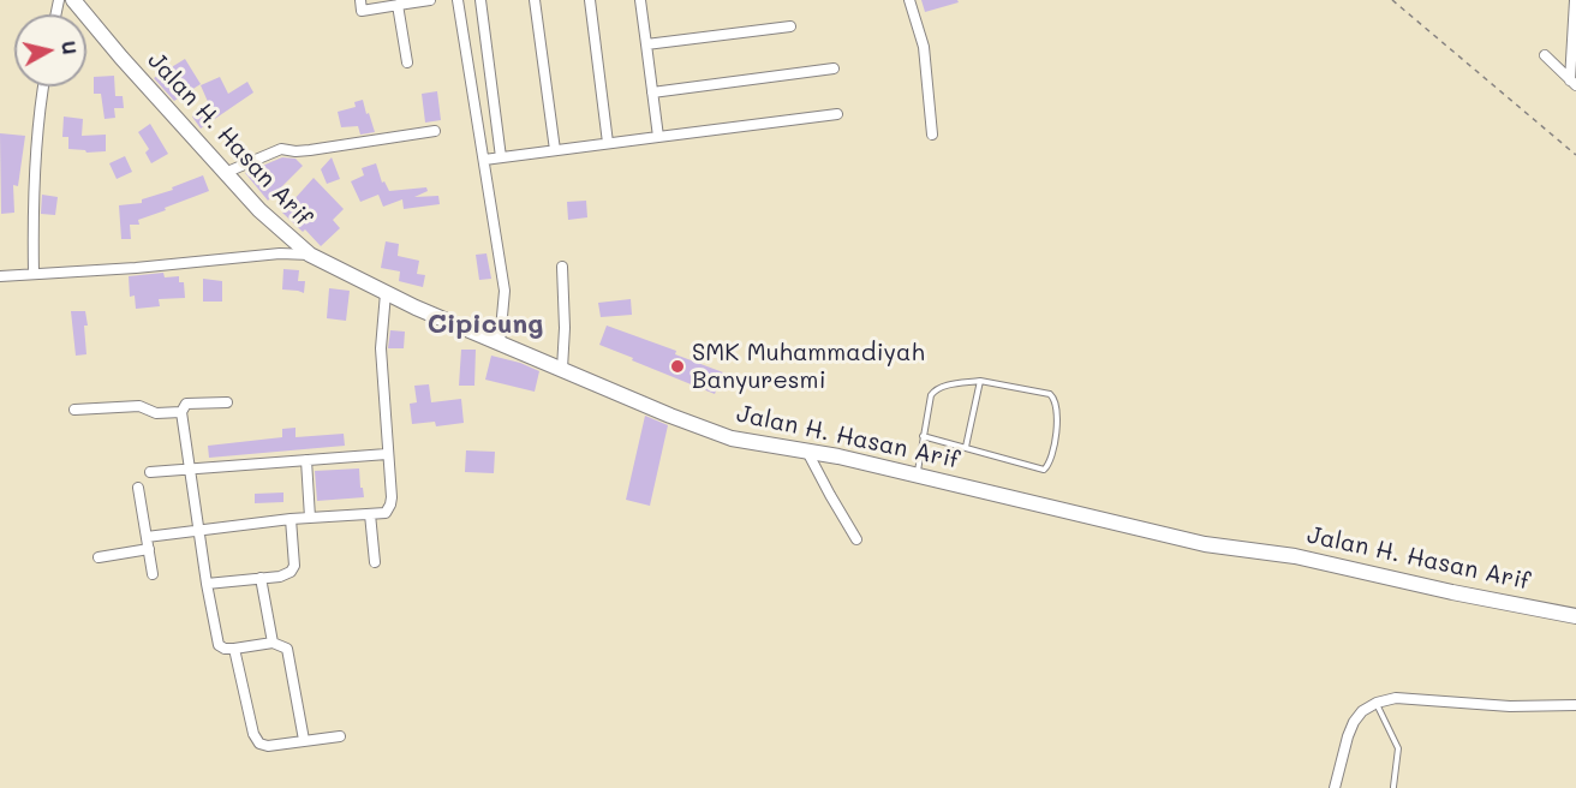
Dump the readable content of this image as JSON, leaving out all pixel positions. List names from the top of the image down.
{
  "streets": {
    "main road": ["Jalan H. Hasan Arif"]
  },
  "districts": ["Cipicung"],
  "places": ["SMK Muhammadiyah Banyuresmi"],
  "north": "right"
}
